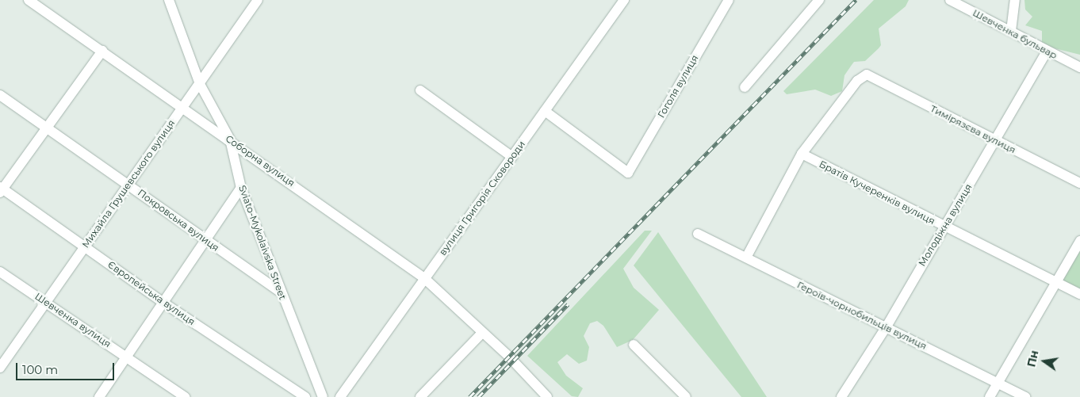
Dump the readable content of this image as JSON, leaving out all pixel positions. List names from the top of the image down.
{
  "streets": {
    "street": [
      "Шевченка бульвар",
      "Гоголя вулиця",
      "Тимірязєва вулиця",
      "Соборна вулиця",
      "Михайла Грушевського вулиця",
      "Братів Кучеренків вулиця",
      "вулиця Григорія Сковороди",
      "Покровська вулиця",
      "Молодіжна вулиця",
      "Sviato-Mykolaivska Street",
      "Європейська вулиця",
      "Героїв-чорнобильців вулиця",
      "Шевченка вулиця"
    ]
  },
  "crossings": [
    ["Шевченка бульвар", "Молодіжна вулиця"],
    ["Гоголя вулиця", "вулиця Григорія Сковороди"],
    ["Тимірязєва вулиця", "Братів Кучеренків вулиця"],
    ["Тимірязєва вулиця", "Молодіжна вулиця"],
    ["Соборна вулиця", "Михайла Грушевського вулиця"],
    ["Соборна вулиця", "вулиця Григорія Сковороди"],
    ["Соборна вулиця", "Sviato-Mykolaivska Street"],
    ["Михайла Грушевського вулиця", "Покровська вулиця"],
    ["Михайла Грушевського вулиця", "Sviato-Mykolaivska Street"],
    ["Михайла Грушевського вулиця", "Європейська вулиця"],
    ["Михайла Грушевського вулиця", "Шевченка вулиця"],
    ["Братів Кучеренків вулиця", "Молодіжна вулиця"],
    ["Покровська вулиця", "Sviato-Mykolaivska Street"],
    ["Молодіжна вулиця", "Героїв-чорнобильців вулиця"]
  ],
  "scale_bar": "100 m",
  "north": "left"
}
